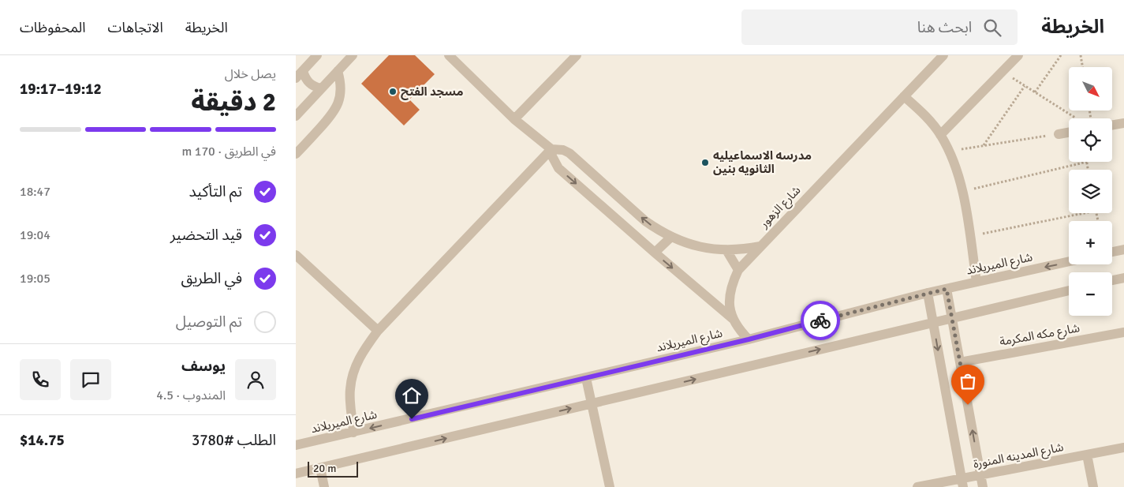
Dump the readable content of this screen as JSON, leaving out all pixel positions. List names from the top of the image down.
{
  "streets": {
    "street": [
      "شارع الزهور",
      "شارع الميريلاند",
      "شارع مكه المكرمة",
      "شارع المدينه المنورة"
    ]
  },
  "crossings": [
    ["شارع الزهور", "شارع الميريلاند"]
  ],
  "places": ["مسجد الفتح", "مدرسه الاسماعيليه الثانويه بنين"],
  "scale_bar": "20 m",
  "north": "bottom right",
  "page": {
    "header": "الخريطة",
    "search": "ابحث هنا",
    "nav": ["الخريطة", "الاتجاهات", "المحفوظات"],
    "heading": ["2 دقيقة", "يصل خلال", "19:12–19:17"],
    "panel": [
      "يوسف",
      "المندوب · 4.5",
      "الطلب #3780",
      "$14.75"
    ],
    "map_buttons": ["+", "−"],
    "bar": "في الطريق · 170 m",
    "list": [
      ["تم التأكيد", "18:47"],
      ["قيد التحضير", "19:04"],
      ["في الطريق", "19:05"],
      "تم التوصيل"
    ],
    "scale": "20 m"
  }
}
